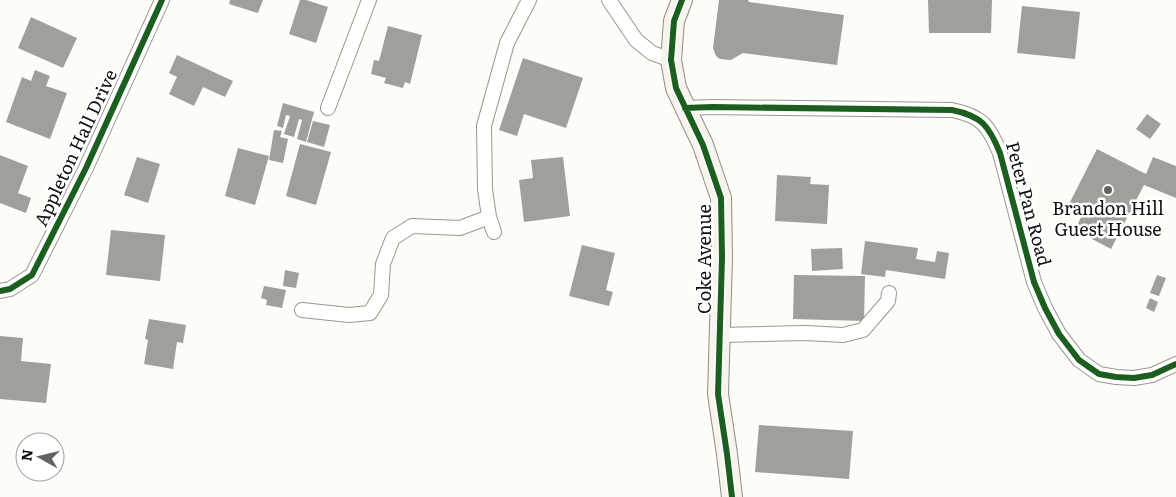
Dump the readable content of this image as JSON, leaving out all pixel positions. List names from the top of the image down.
{
  "streets": {
    "street": ["Appleton Hall Drive", "Peter Pan Road", "Coke Avenue"]
  },
  "crossings": [
    ["Peter Pan Road", "Coke Avenue"]
  ],
  "places": ["Brandon Hill Guest House"],
  "north": "left"
}
